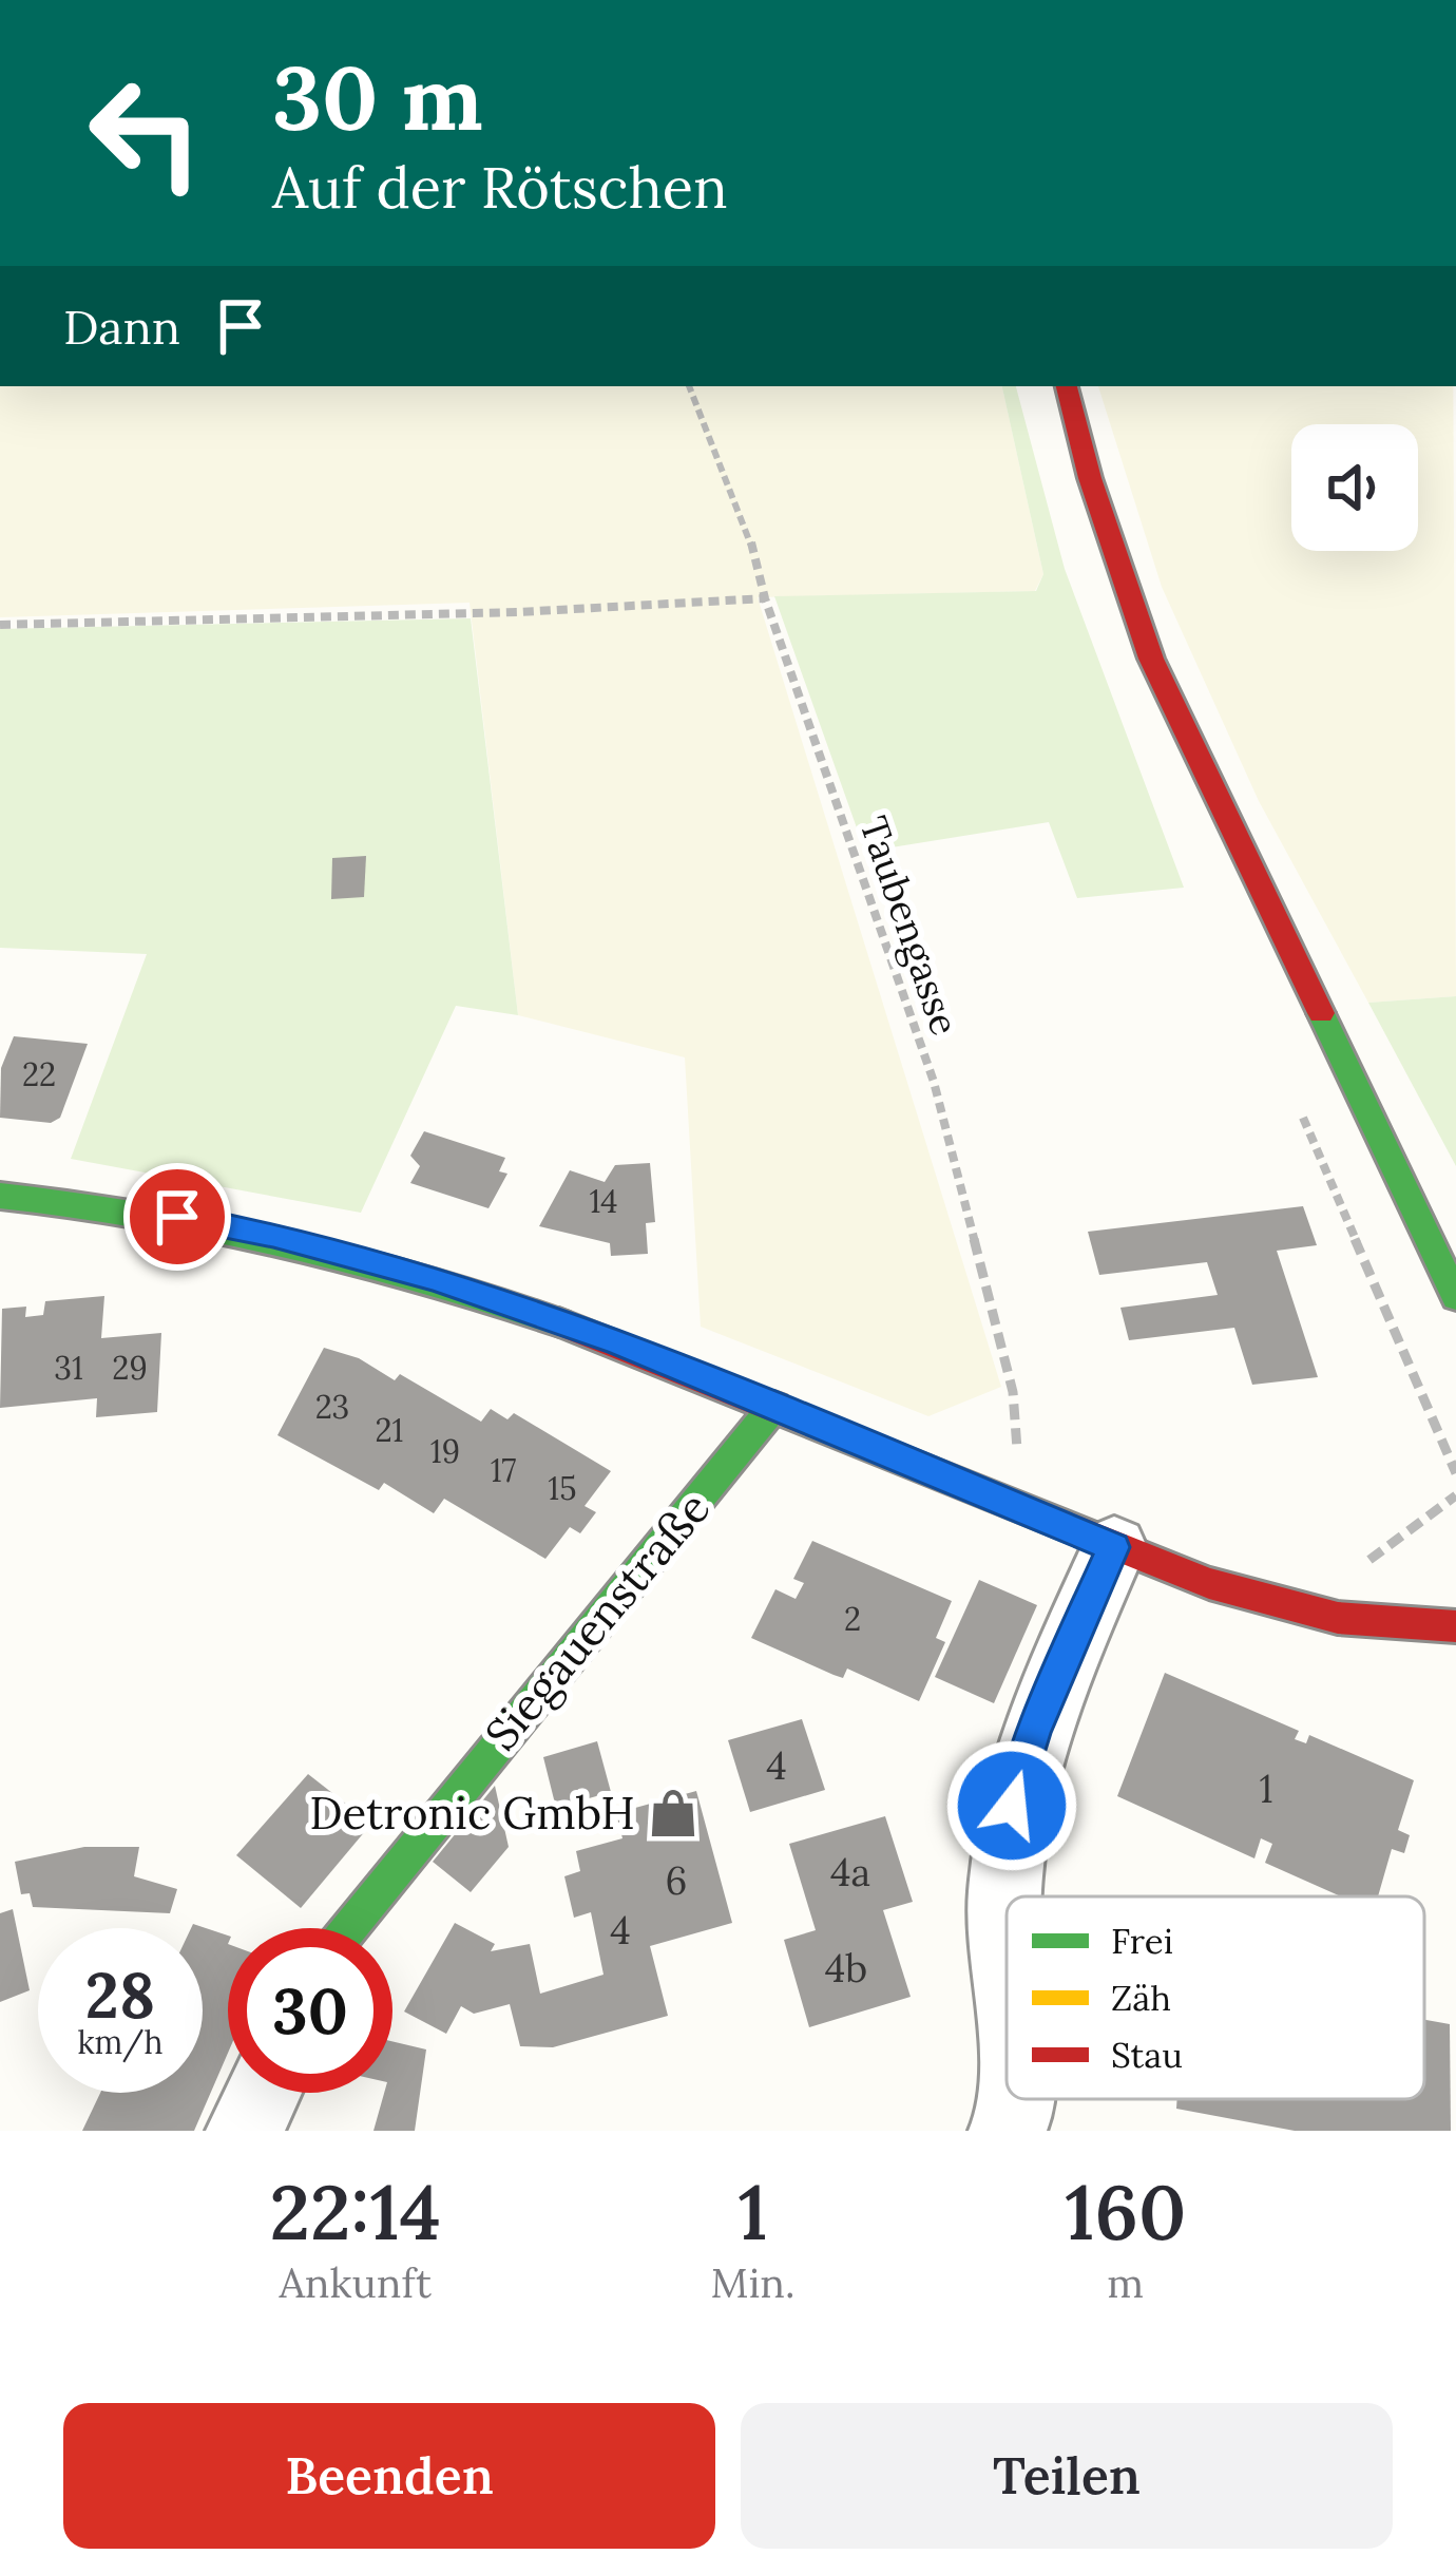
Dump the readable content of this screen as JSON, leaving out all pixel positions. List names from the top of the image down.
{
  "streets": {
    "main road": ["Siegauenstraße"],
    "path": ["Taubengasse"]
  },
  "places": {
    "shop": ["Detronic GmbH"]
  },
  "house_numbers": [
    "22",
    "14",
    "31",
    "29",
    "23",
    "21",
    "19",
    "17",
    "15",
    "2",
    "4",
    "1",
    "4a",
    "6",
    "4",
    "4b"
  ],
  "legend": ["Frei", "Zäh", "Stau"],
  "page": {
    "turn": ["30 m", "Auf der Rötschen"],
    "then": "Dann",
    "speed": "28 km/h",
    "limit": "30",
    "eta": [
      "22:14",
      "Ankunft",
      "1",
      "Min.",
      "160",
      "m"
    ],
    "buttons": ["Beenden", "Teilen"]
  }
}
